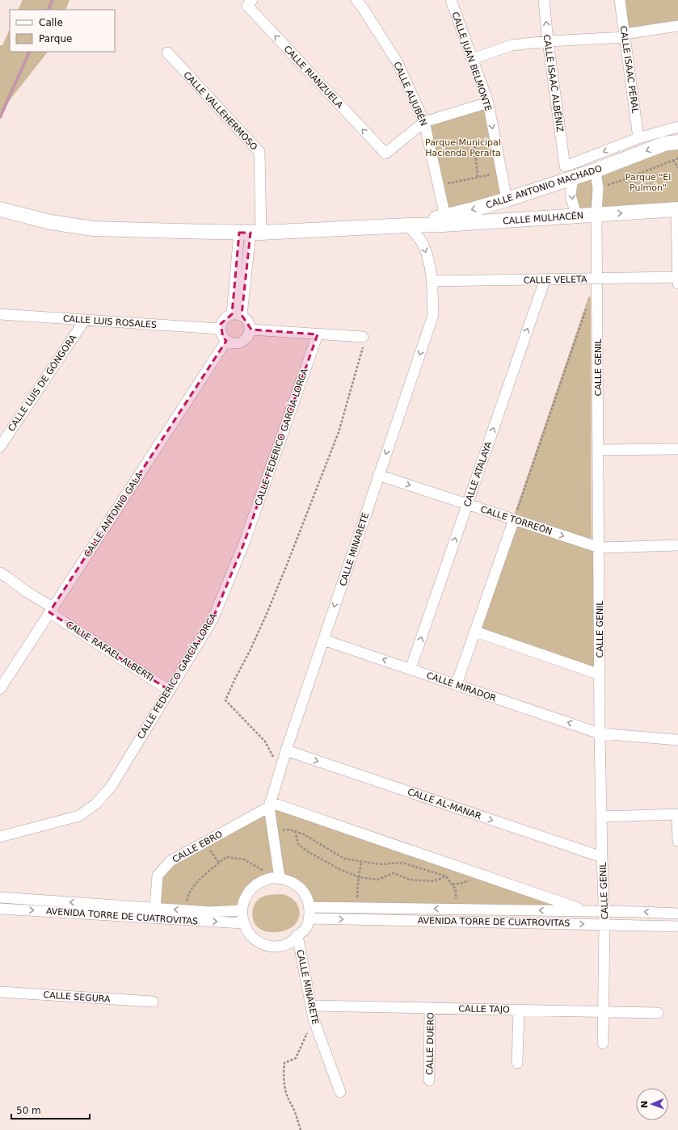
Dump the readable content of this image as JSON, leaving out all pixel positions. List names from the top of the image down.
{
  "streets": {
    "street": [
      "CALLE JUAN BELMONTE",
      "CALLE ISAAC PERAL",
      "CALLE RIANZUELA",
      "CALLE ISAAC ALBÉNIZ",
      "CALLE ALJUBÉN",
      "CALLE VALLEHERMOSO",
      "CALLE ANTONIO MACHADO",
      "CALLE MULHACÉN",
      "CALLE VELETA",
      "CALLE LUIS ROSALES",
      "CALLE GENIL",
      "CALLE LUIS DE GÓNGORA",
      "CALLE FEDERICO GARCÍA LORCA",
      "CALLE ATALAYA",
      "CALLE ANTONIO GALA",
      "CALLE TORREÓN",
      "CALLE MINARETE",
      "CALLE RAFAEL ALBERTI",
      "CALLE MIRADOR",
      "CALLE AL-MANAR",
      "CALLE EBRO",
      "AVENIDA TORRE DE CUATROVITAS",
      "CALLE SEGURA",
      "CALLE TAJO",
      "CALLE DUERO"
    ]
  },
  "crossings": [
    ["CALLE JUAN BELMONTE", "CALLE ANTONIO MACHADO"],
    ["CALLE ISAAC PERAL", "CALLE ANTONIO MACHADO"],
    ["CALLE RIANZUELA", "CALLE ALJUBÉN"],
    ["CALLE ISAAC ALBÉNIZ", "CALLE ANTONIO MACHADO"],
    ["CALLE ISAAC ALBÉNIZ", "CALLE MULHACÉN"],
    ["CALLE ALJUBÉN", "CALLE ANTONIO MACHADO"],
    ["CALLE ANTONIO MACHADO", "CALLE MULHACÉN"],
    ["CALLE ANTONIO MACHADO", "CALLE GENIL"],
    ["CALLE ANTONIO MACHADO", "CALLE MINARETE"],
    ["CALLE MULHACÉN", "CALLE GENIL"],
    ["CALLE MULHACÉN", "CALLE MINARETE"],
    ["CALLE VELETA", "CALLE GENIL"],
    ["CALLE VELETA", "CALLE ATALAYA"],
    ["CALLE VELETA", "CALLE MINARETE"],
    ["CALLE LUIS ROSALES", "CALLE LUIS DE GÓNGORA"],
    ["CALLE LUIS ROSALES", "CALLE ANTONIO GALA"],
    ["CALLE GENIL", "CALLE TORREÓN"],
    ["CALLE GENIL", "CALLE MIRADOR"],
    ["CALLE GENIL", "CALLE AL-MANAR"],
    ["CALLE GENIL", "AVENIDA TORRE DE CUATROVITAS"],
    ["CALLE GENIL", "CALLE TAJO"],
    ["CALLE FEDERICO GARCÍA LORCA", "CALLE RAFAEL ALBERTI"],
    ["CALLE ATALAYA", "CALLE TORREÓN"],
    ["CALLE ATALAYA", "CALLE MIRADOR"],
    ["CALLE ANTONIO GALA", "CALLE RAFAEL ALBERTI"],
    ["CALLE TORREÓN", "CALLE MINARETE"],
    ["CALLE MINARETE", "CALLE MIRADOR"],
    ["CALLE MINARETE", "CALLE AL-MANAR"],
    ["CALLE MINARETE", "CALLE EBRO"],
    ["CALLE MINARETE", "AVENIDA TORRE DE CUATROVITAS"],
    ["CALLE MINARETE", "CALLE TAJO"],
    ["CALLE EBRO", "AVENIDA TORRE DE CUATROVITAS"],
    ["CALLE TAJO", "CALLE DUERO"]
  ],
  "one_way": ["CALLE RIANZUELA", "CALLE TORREÓN", "CALLE MINARETE"],
  "parks": ["Parque Municipal Hacienda Peralta", "Parque \"El Pulmón\""],
  "legend": ["Calle", "Parque"],
  "scale_bar": "50 m",
  "north": "left"
}
